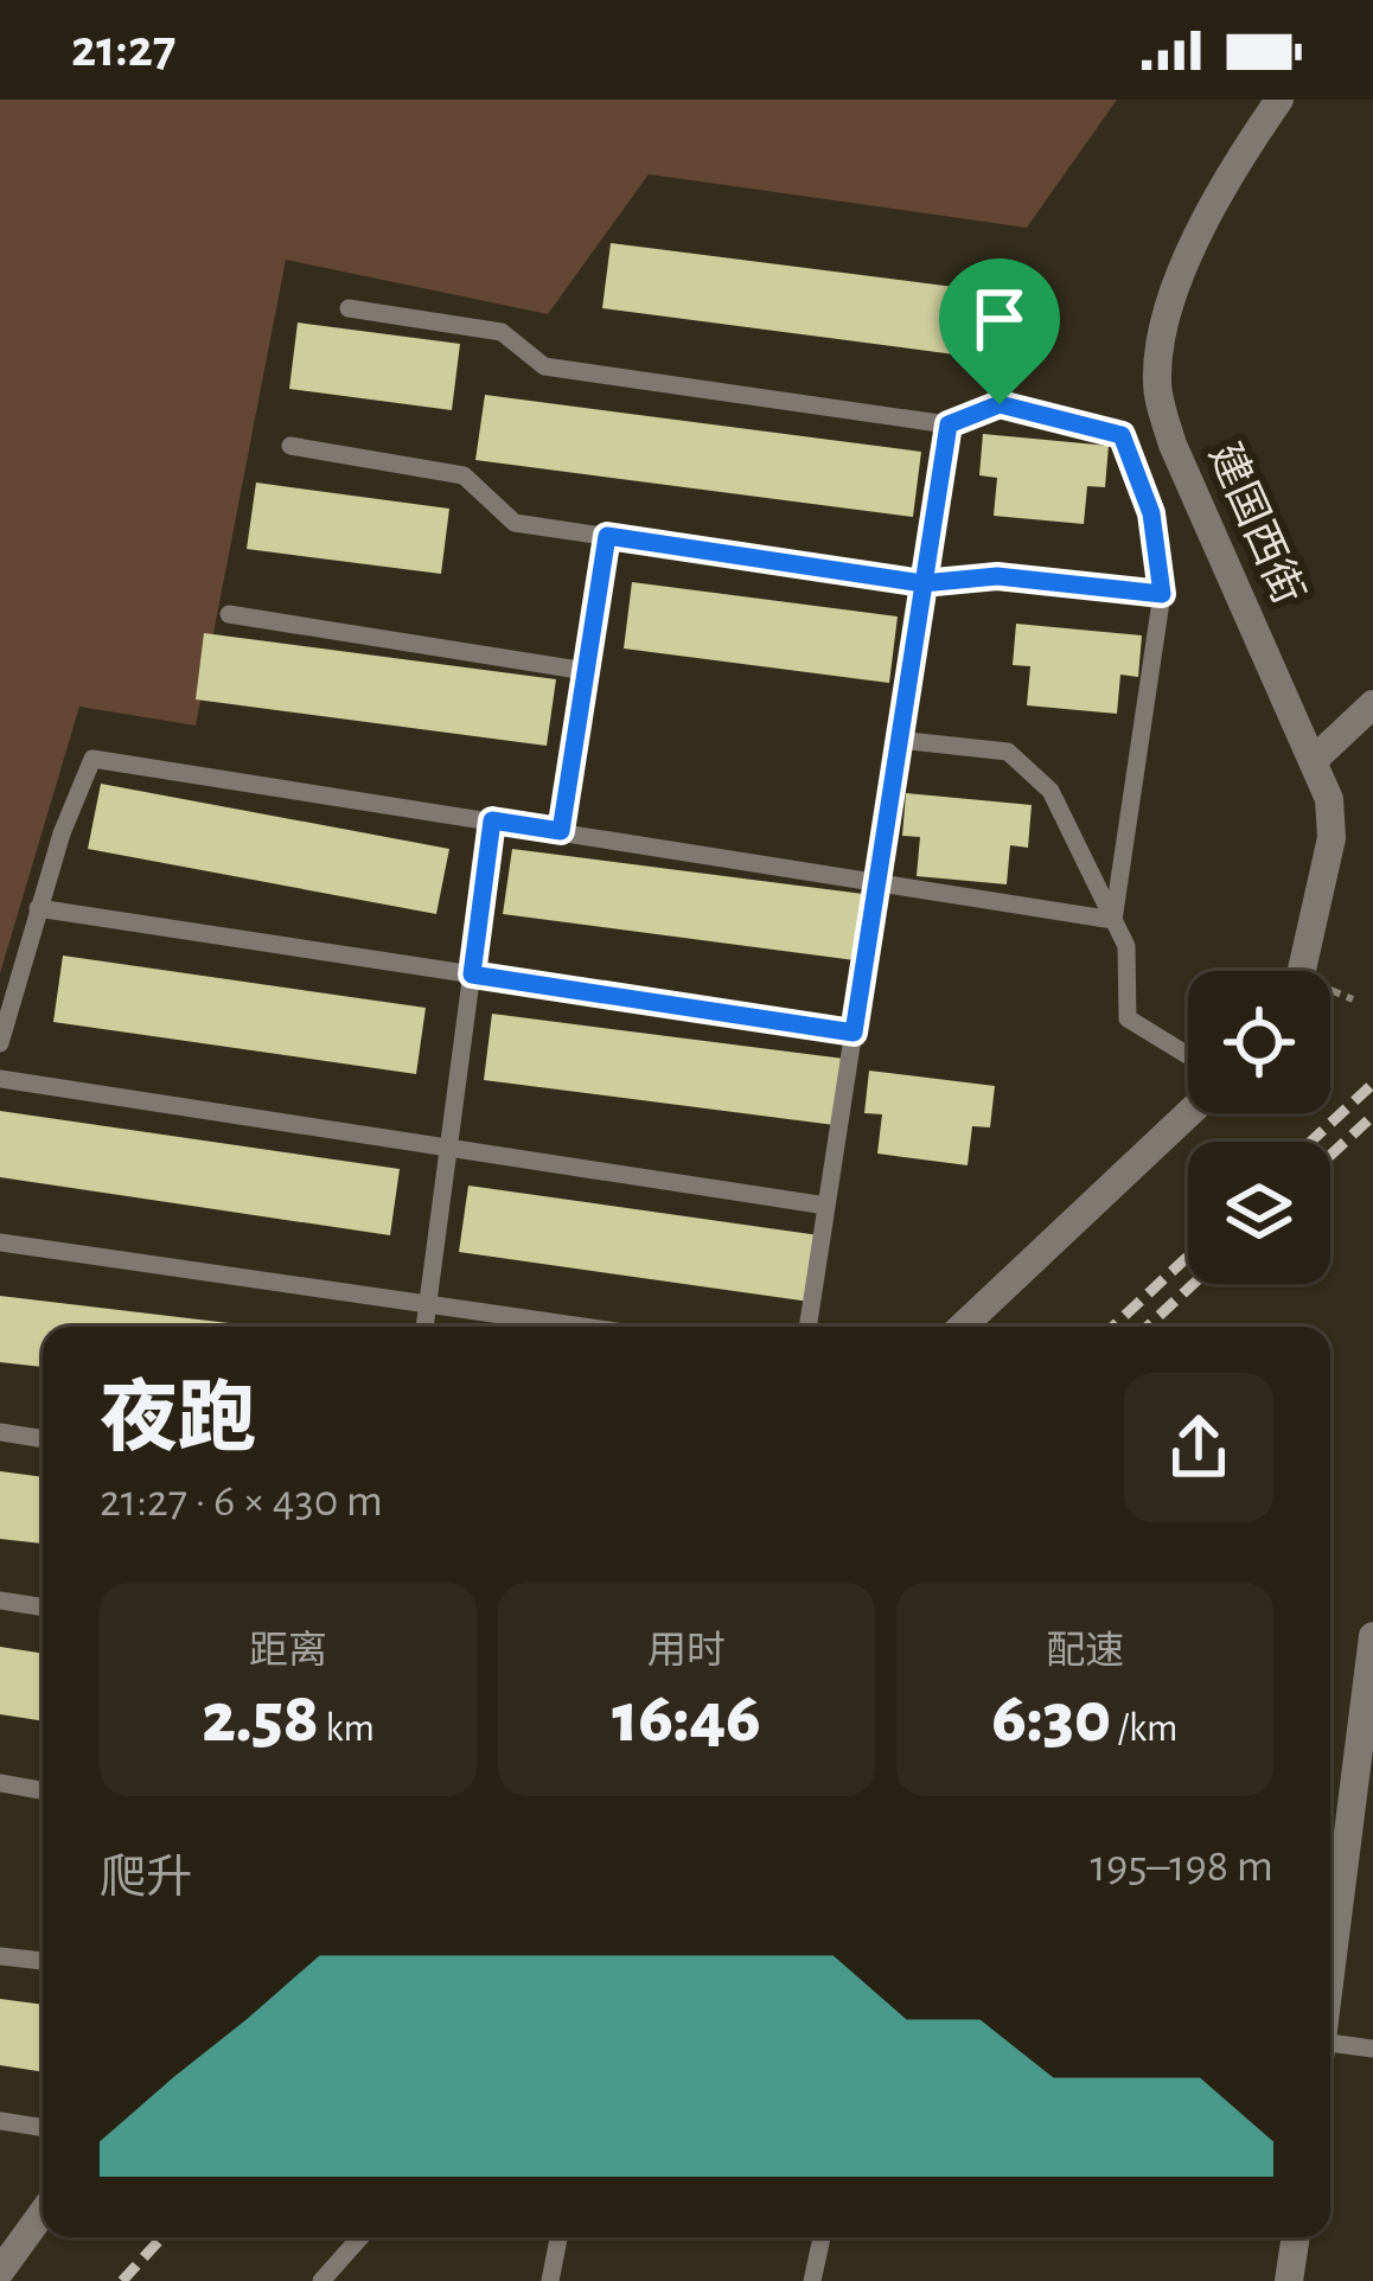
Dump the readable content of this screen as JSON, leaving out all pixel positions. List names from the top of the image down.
{
  "streets": {
    "street": ["建国西街"]
  },
  "page": {
    "status": "21:27",
    "heading": ["夜跑", "21:27 · 6 × 430 m"],
    "stats": [
      ["距离", "2.58 km"],
      ["用时", "16:46"],
      ["配速", "6:30 /km"]
    ],
    "chart": ["爬升", "195–198 m"]
  }
}
